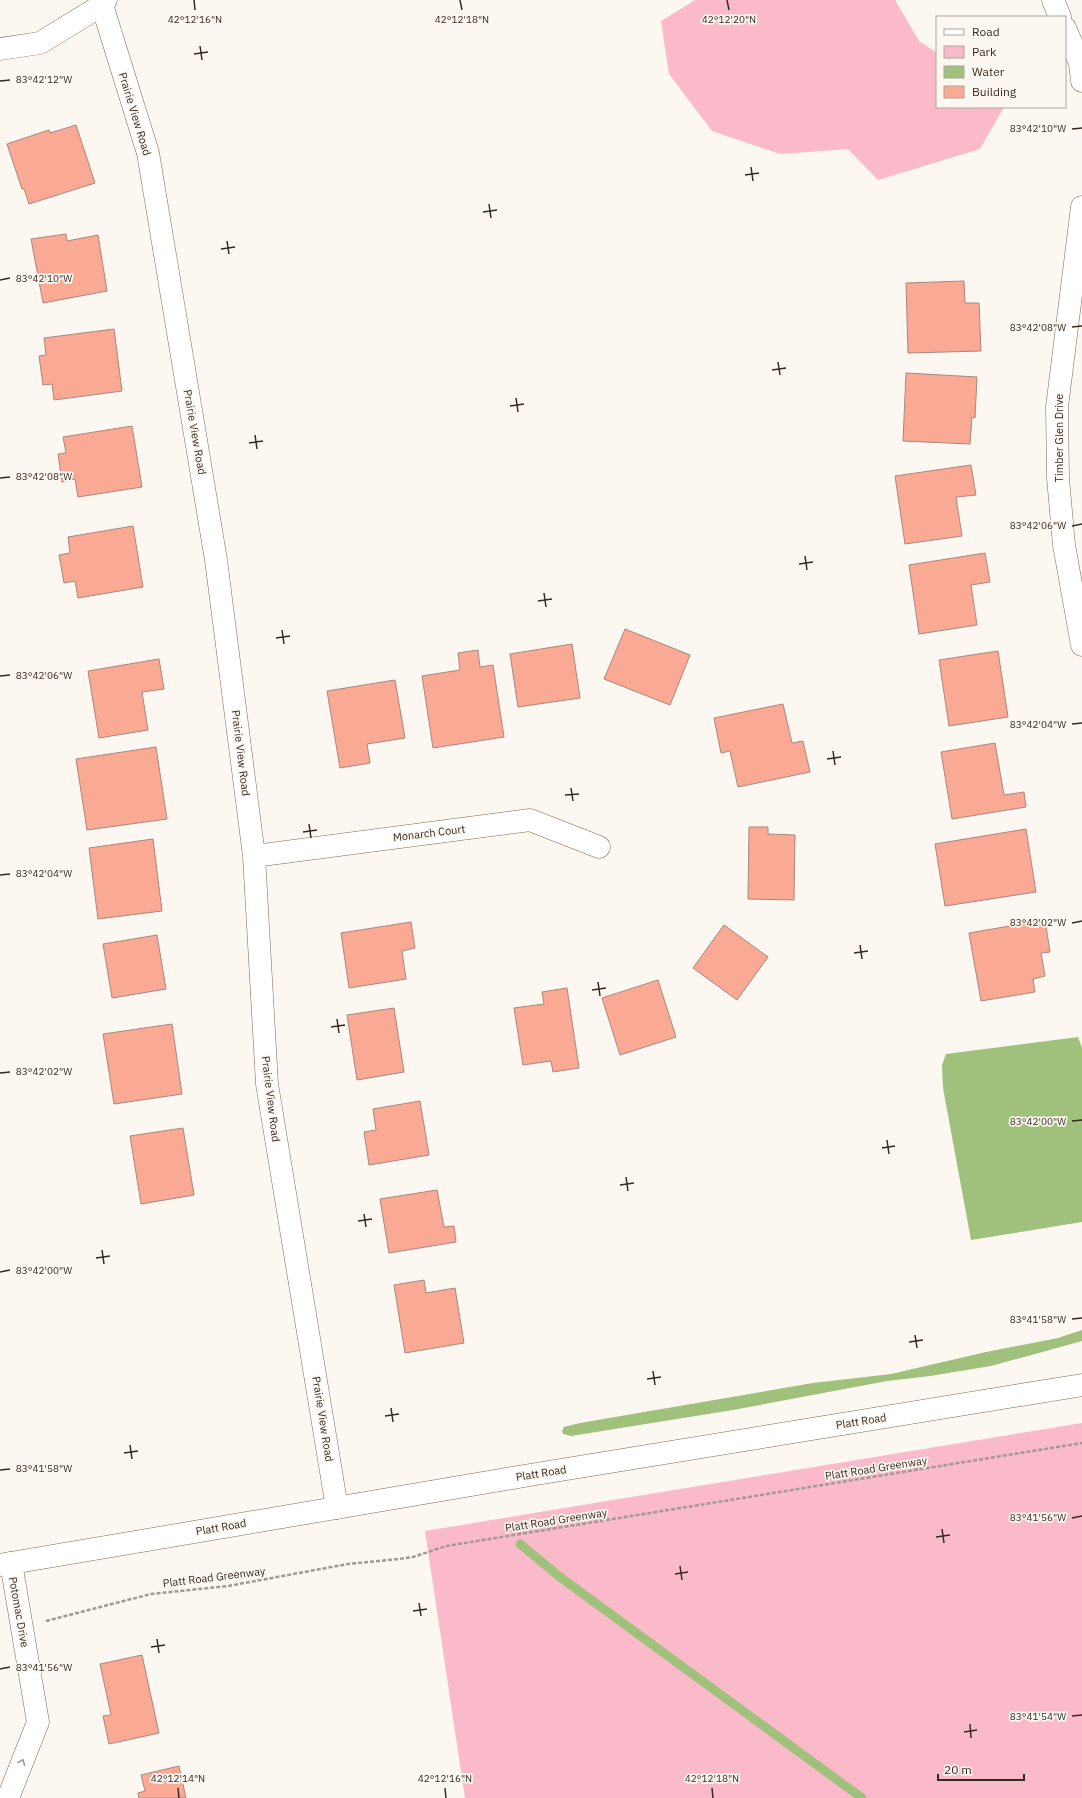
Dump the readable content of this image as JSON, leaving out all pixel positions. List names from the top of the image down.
{
  "streets": {
    "street": [
      "Prairie View Road",
      "Timber Glen Drive",
      "Monarch Court",
      "Platt Road",
      "Potomac Drive"
    ],
    "path": ["Platt Road Greenway"]
  },
  "crossings": [
    ["Prairie View Road", "Monarch Court"],
    ["Prairie View Road", "Platt Road"],
    ["Platt Road", "Potomac Drive"]
  ],
  "one_way": ["Potomac Drive"],
  "legend": [
    "Road",
    "Park",
    "Water",
    "Building"
  ],
  "scale_bar": "20 m",
  "coordinates": [
    "42°12'16\"N",
    "42°12'18\"N",
    "42°12'20\"N",
    "83°42'12\"W",
    "83°42'10\"W",
    "83°42'08\"W",
    "83°42'06\"W",
    "83°42'04\"W",
    "83°42'02\"W",
    "83°42'00\"W",
    "83°41'58\"W",
    "83°41'56\"W",
    "83°41'54\"W",
    "42°12'14\"N"
  ]
}
